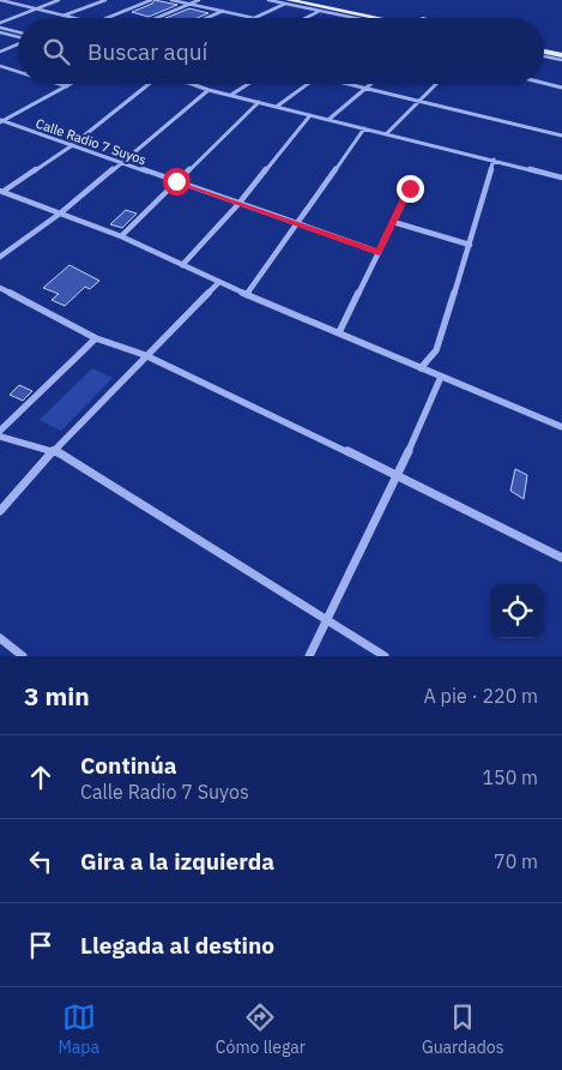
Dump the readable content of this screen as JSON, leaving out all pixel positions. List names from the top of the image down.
{
  "streets": {
    "street": ["Calle Radio 7 Suyos"]
  },
  "page": {
    "search": "Buscar aquí",
    "heading": ["3 min", "A pie · 220 m"],
    "list": [
      ["Continúa", "Calle Radio 7 Suyos", "150 m"],
      ["Gira a la izquierda", "70 m"],
      "Llegada al destino"
    ],
    "nav": ["Mapa", "Cómo llegar", "Guardados"]
  }
}
